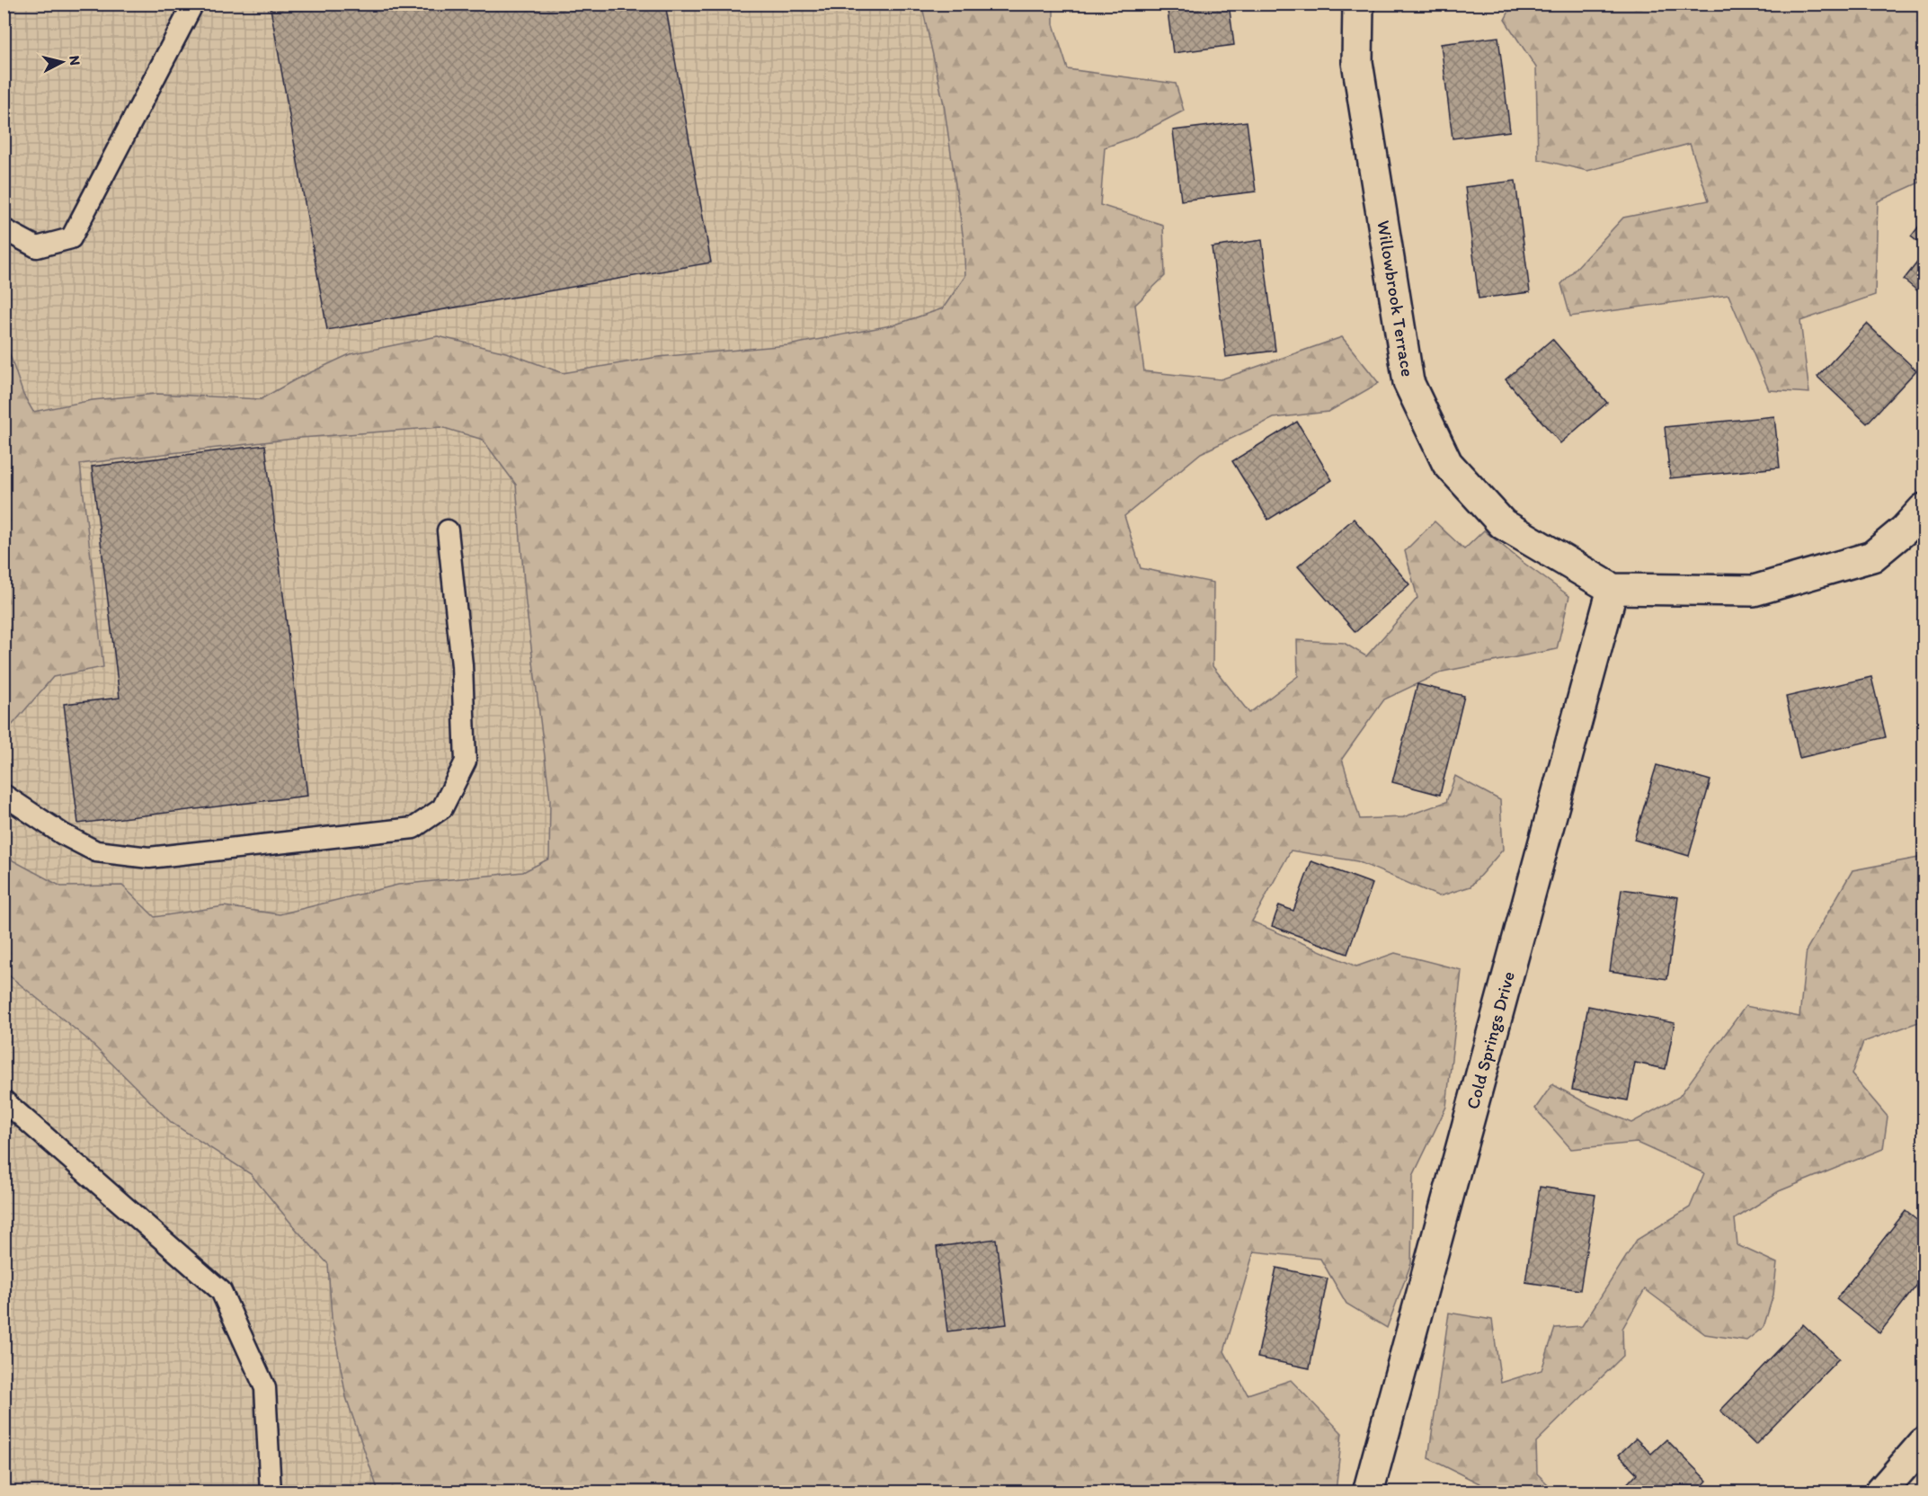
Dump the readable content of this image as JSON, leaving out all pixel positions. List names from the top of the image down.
{
  "streets": {
    "street": ["Willowbrook Terrace", "Cold Springs Drive"]
  },
  "crossings": [
    ["Willowbrook Terrace", "Cold Springs Drive"]
  ],
  "north": "right"
}
